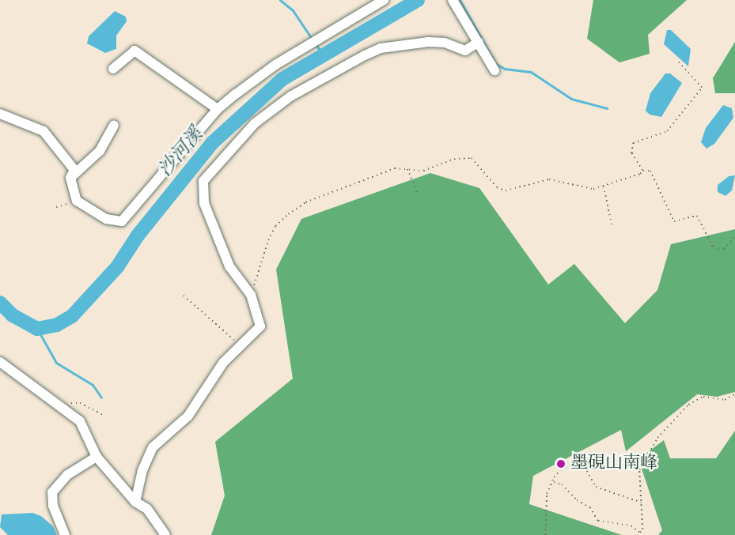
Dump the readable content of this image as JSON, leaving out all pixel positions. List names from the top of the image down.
{
  "water": ["沙河溪"],
  "places": ["墨硯山南峰"]
}
